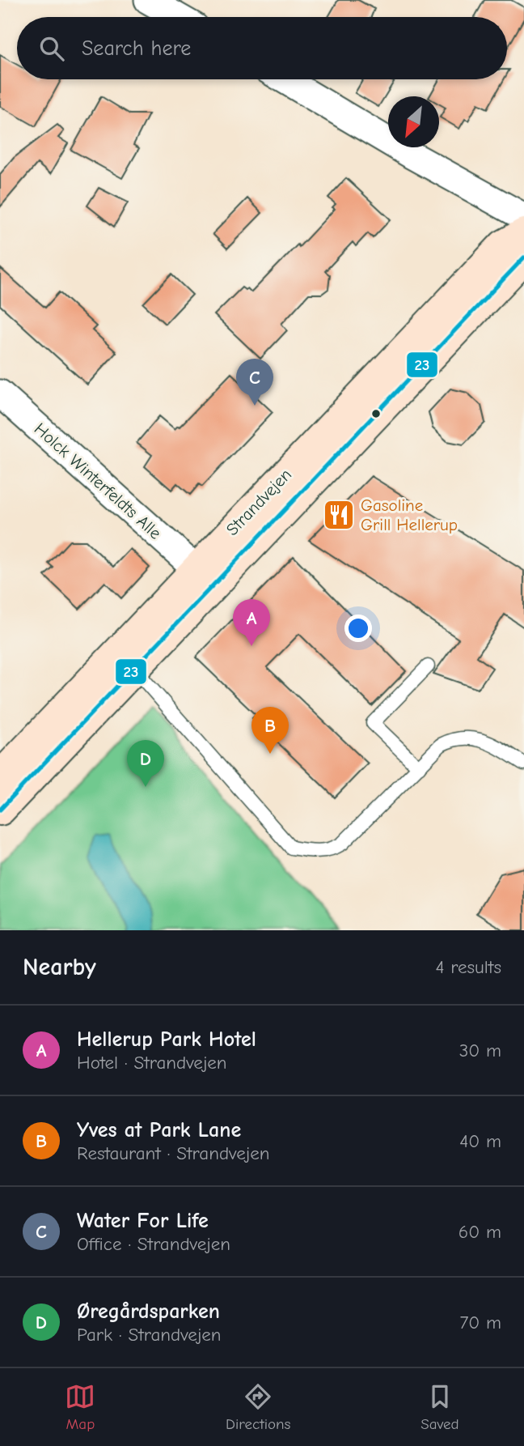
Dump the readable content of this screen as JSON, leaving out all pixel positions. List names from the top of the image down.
{
  "streets": {
    "main road": ["Strandvejen"],
    "street": ["Holck Winterfeldts Alle"]
  },
  "crossings": [
    ["Holck Winterfeldts Alle", "Strandvejen"]
  ],
  "places": {
    "restaurant": ["Gasoline Grill Hellerup"]
  },
  "lines": ["transit line 23"],
  "north": "bottom left",
  "page": {
    "search": "Search here",
    "pins": [
      "C",
      "A",
      "B",
      "D"
    ],
    "heading": ["Nearby", "4 results"],
    "list": [
      {
        "mark": "A",
        "name": "Hellerup Park Hotel",
        "note": "Hotel · Strandvejen",
        "value": "30 m"
      },
      {
        "mark": "B",
        "name": "Yves at Park Lane",
        "note": "Restaurant · Strandvejen",
        "value": "40 m"
      },
      {
        "mark": "C",
        "name": "Water For Life",
        "note": "Office · Strandvejen",
        "value": "60 m"
      },
      {
        "mark": "D",
        "name": "Øregårdsparken",
        "note": "Park · Strandvejen",
        "value": "70 m"
      }
    ],
    "nav": ["Map", "Directions", "Saved"]
  }
}
